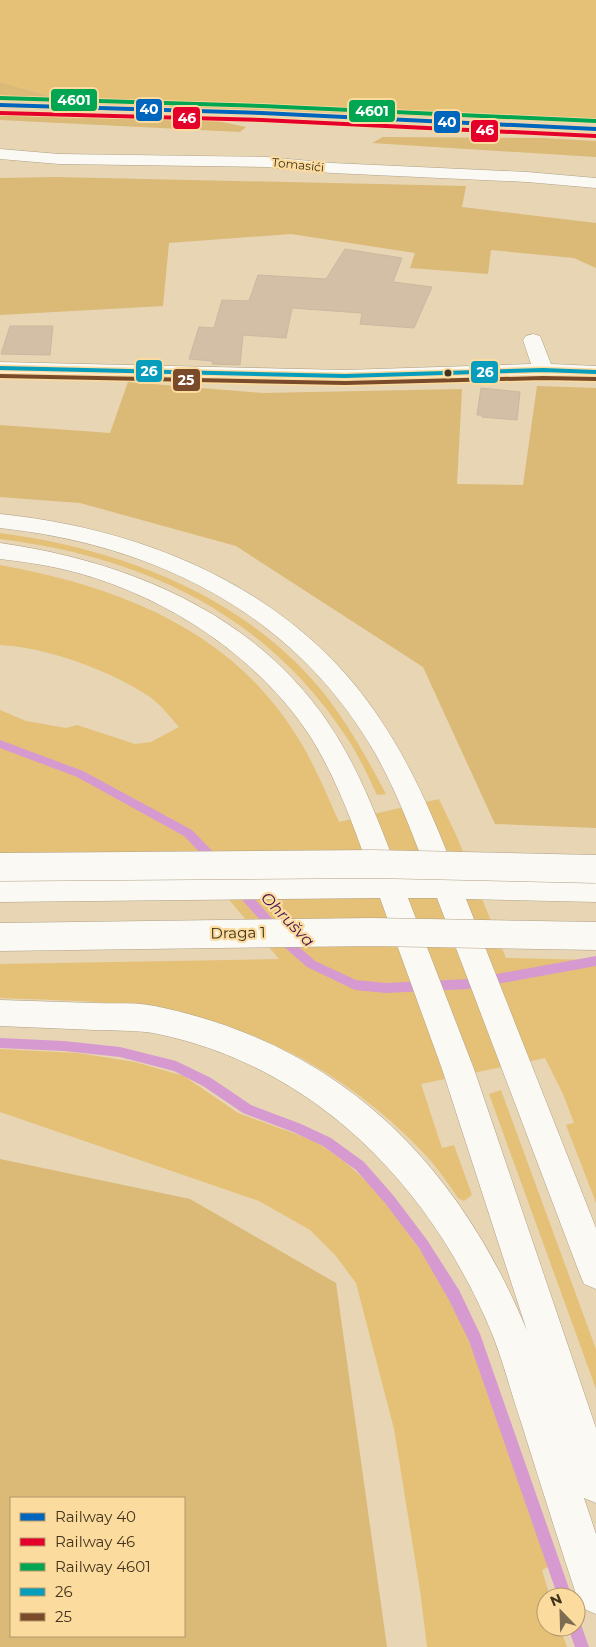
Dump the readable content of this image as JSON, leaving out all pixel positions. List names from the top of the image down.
{
  "streets": {
    "main road": ["Tomasići", "Draga 1"]
  },
  "water": ["Ohrušva"],
  "lines": [
    "rail line 4601",
    "rail line 40",
    "rail line 46",
    "transit line 26",
    "transit line 25"
  ],
  "legend": [
    "Railway 40",
    "Railway 46",
    "Railway 4601",
    "26",
    "25"
  ],
  "north": "top left"
}
